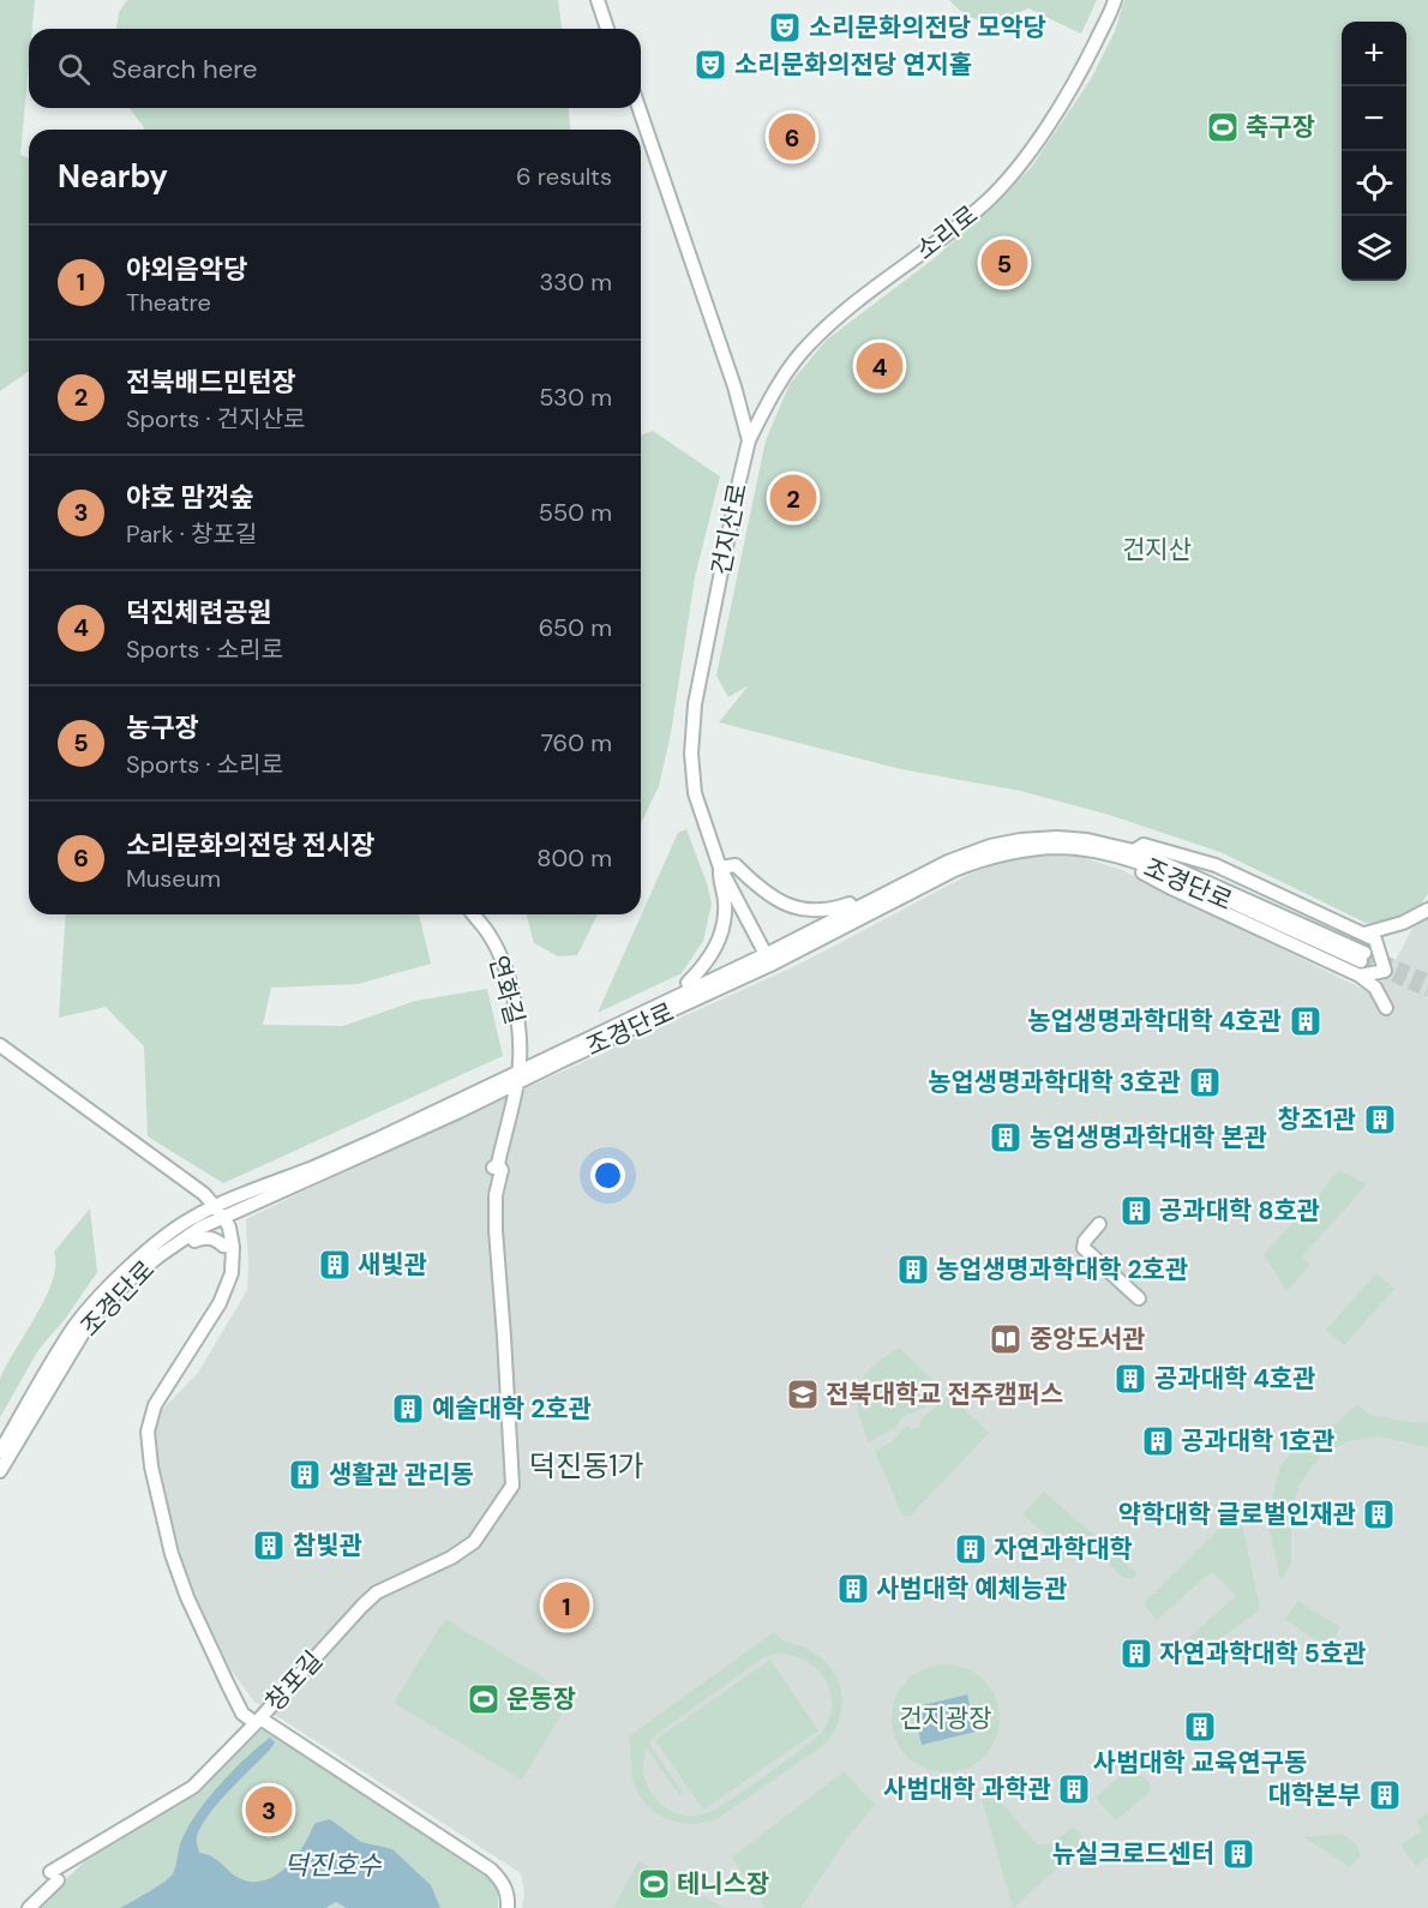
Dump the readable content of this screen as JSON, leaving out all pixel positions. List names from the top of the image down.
{
  "streets": {
    "street": [
      "소리로",
      "건지산로",
      "조경단로",
      "연화길",
      "창포길"
    ]
  },
  "crossings": [
    ["소리로", "건지산로"],
    ["건지산로", "조경단로"],
    ["조경단로", "연화길"],
    ["조경단로", "창포길"],
    ["연화길", "창포길"]
  ],
  "districts": ["덕진동1가"],
  "water": ["덕진호수"],
  "parks": ["건지산", "건지광장"],
  "places": {
    "theatre": ["소리문화의전당 모악당", "소리문화의전당 연지홀"],
    "sports": ["축구장", "운동장", "테니스장"],
    "building": [
      "농업생명과학대학 4호관",
      "농업생명과학대학 3호관",
      "창조1관",
      "농업생명과학대학 본관",
      "공과대학 8호관",
      "새빛관",
      "농업생명과학대학 2호관",
      "공과대학 4호관",
      "예술대학 2호관",
      "공과대학 1호관",
      "생활관 관리동",
      "약학대학 글로벌인재관",
      "참빛관",
      "자연과학대학",
      "사범대학 예체능관",
      "자연과학대학 5호관",
      "사범대학 교육연구동",
      "사범대학 과학관",
      "대학본부",
      "뉴실크로드센터"
    ],
    "library": ["중앙도서관"],
    "school or university": ["전북대학교 전주캠퍼스"]
  },
  "page": {
    "map_buttons": ["+", "−"],
    "search": "Search here",
    "pins": [
      "6",
      "5",
      "4",
      "2",
      "1",
      "3"
    ],
    "heading": ["Nearby", "6 results"],
    "list": [
      {
        "mark": "1",
        "name": "야외음악당",
        "note": "Theatre",
        "value": "330 m"
      },
      {
        "mark": "2",
        "name": "전북배드민턴장",
        "note": "Sports · 건지산로",
        "value": "530 m"
      },
      {
        "mark": "3",
        "name": "야호 맘껏숲",
        "note": "Park · 창포길",
        "value": "550 m"
      },
      {
        "mark": "4",
        "name": "덕진체련공원",
        "note": "Sports · 소리로",
        "value": "650 m"
      },
      {
        "mark": "5",
        "name": "농구장",
        "note": "Sports · 소리로",
        "value": "760 m"
      },
      {
        "mark": "6",
        "name": "소리문화의전당 전시장",
        "note": "Museum",
        "value": "800 m"
      }
    ]
  }
}
